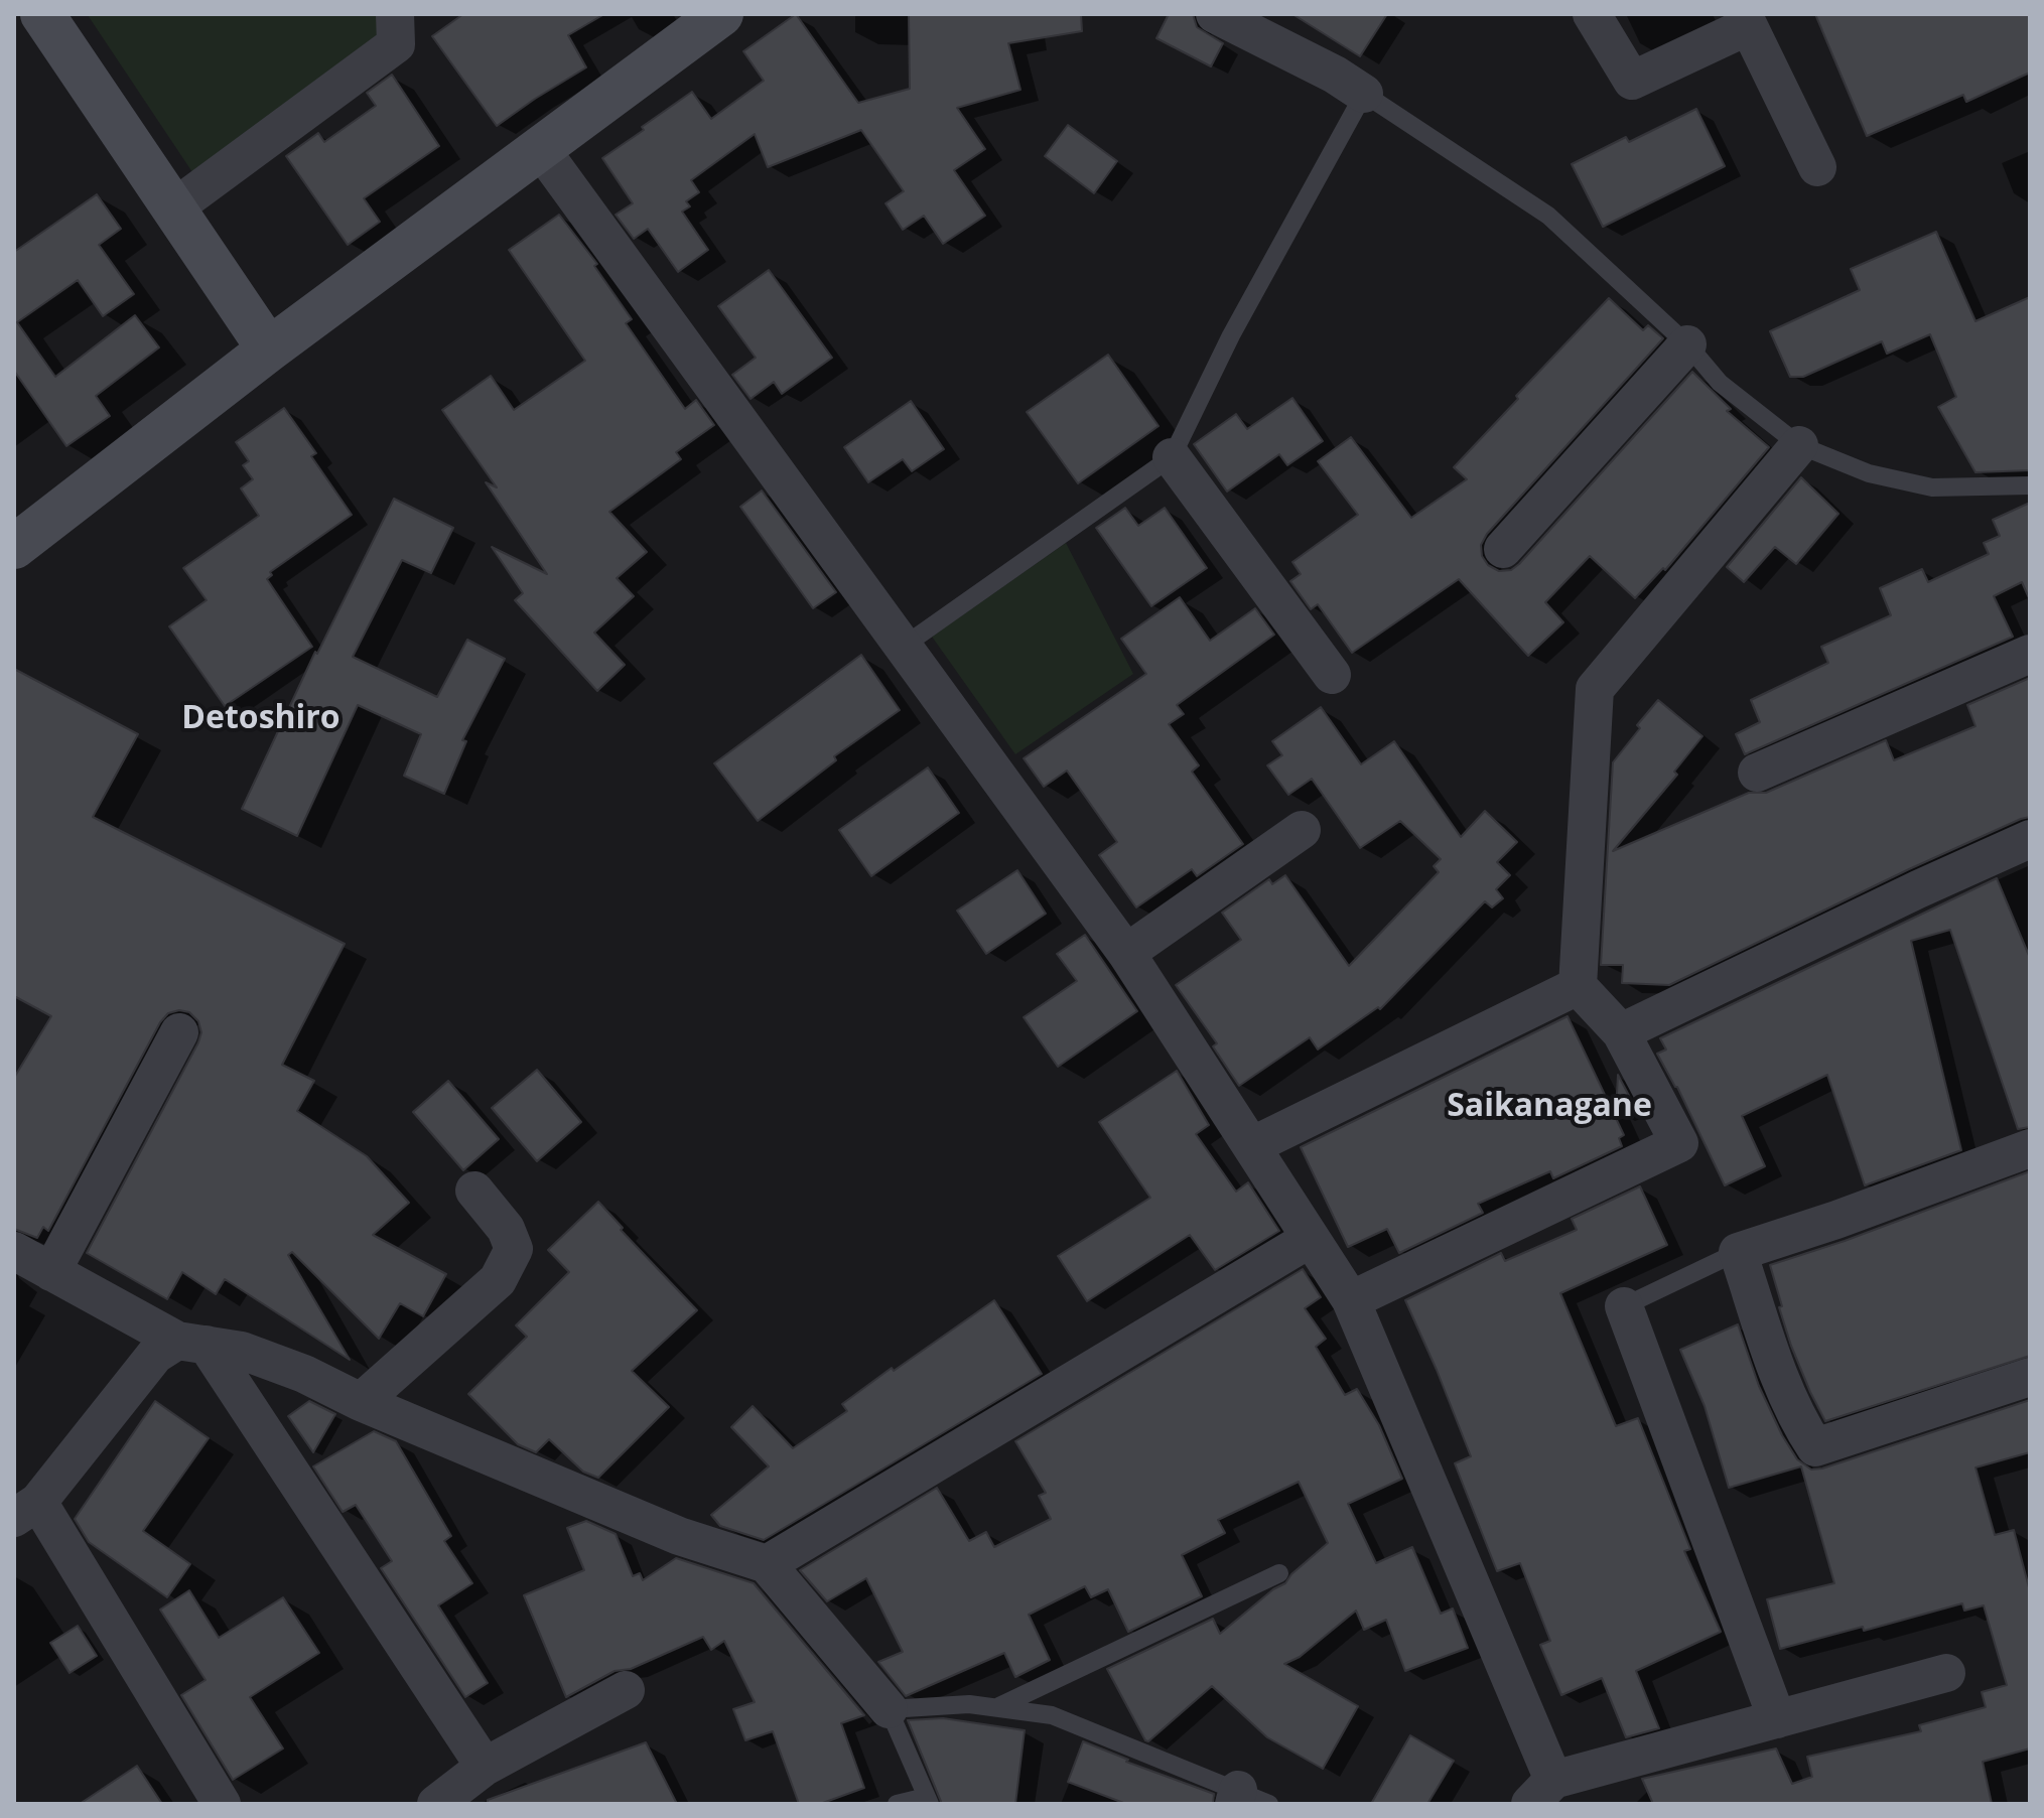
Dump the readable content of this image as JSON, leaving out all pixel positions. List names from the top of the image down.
{
  "districts": ["Detoshiro", "Saikanagane"]
}
